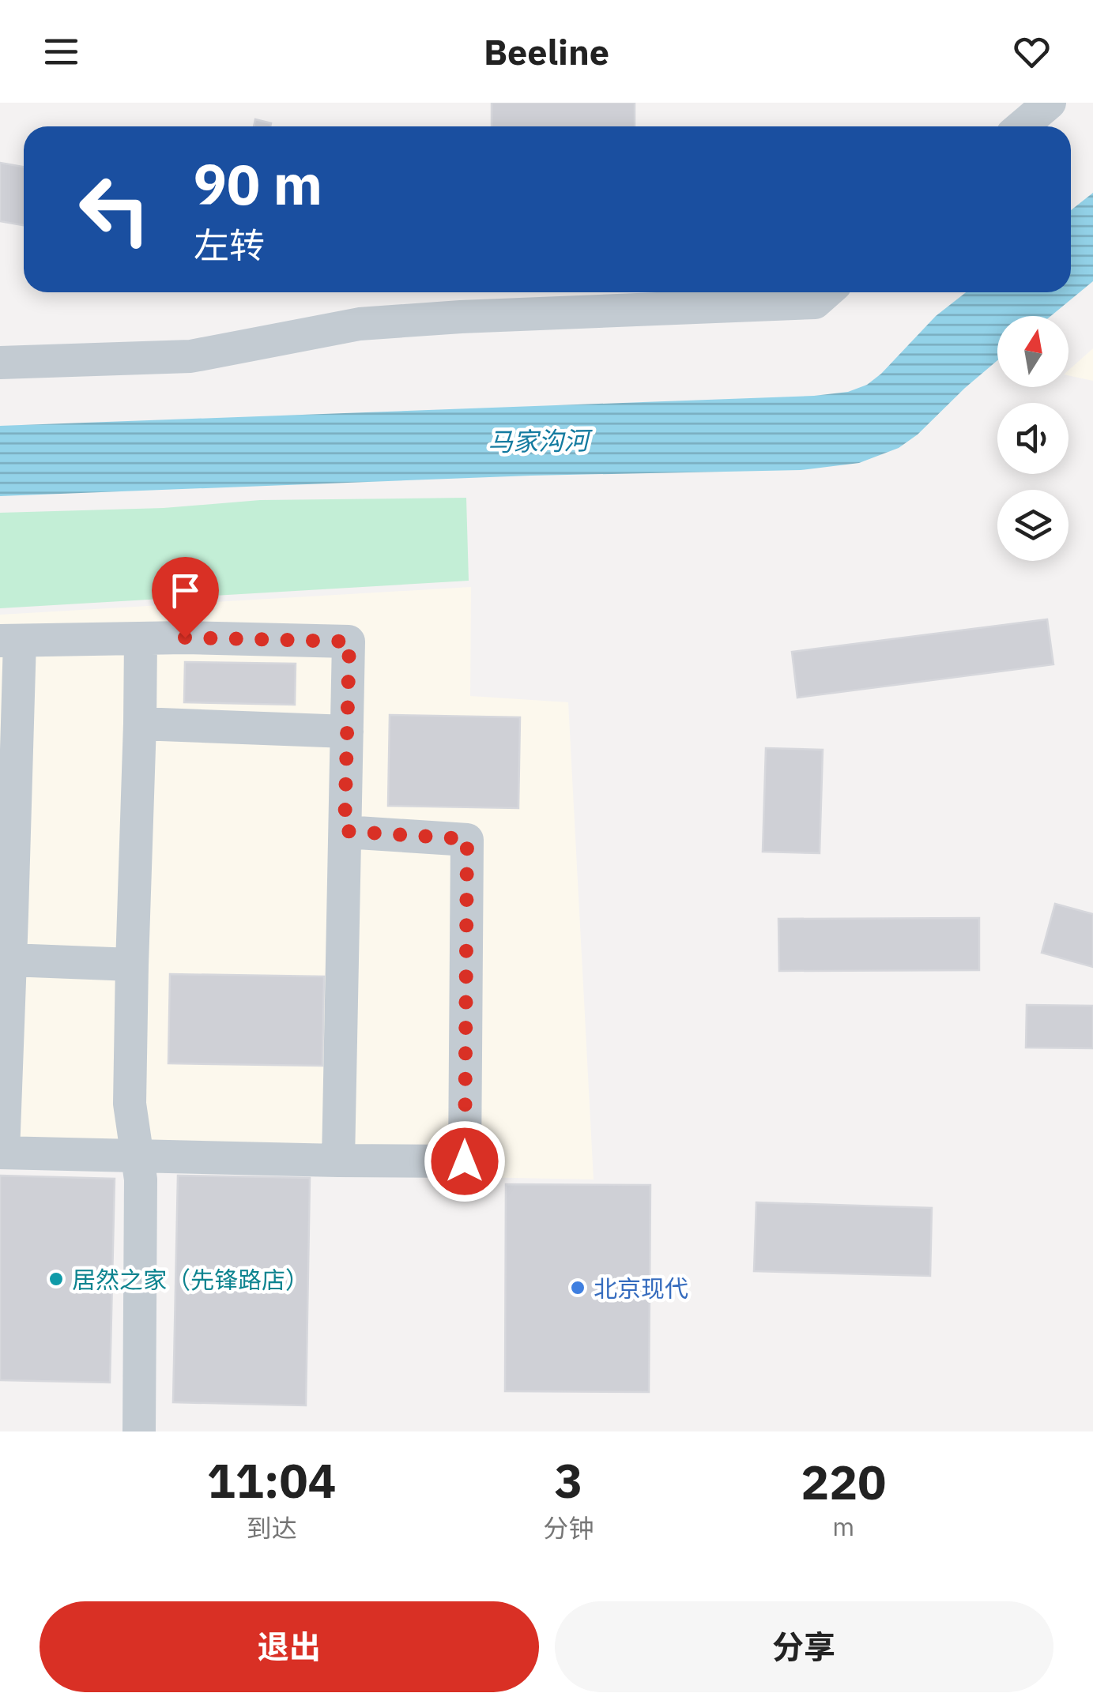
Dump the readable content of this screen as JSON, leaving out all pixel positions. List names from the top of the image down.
{
  "water": ["马家沟河"],
  "places": ["居然之家（先锋路店）", "北京现代"],
  "north": "top",
  "page": {
    "header": "Beeline",
    "turn": ["90 m", "左转"],
    "eta": [
      "11:04",
      "到达",
      "3",
      "分钟",
      "220",
      "m"
    ],
    "buttons": ["退出", "分享"]
  }
}
